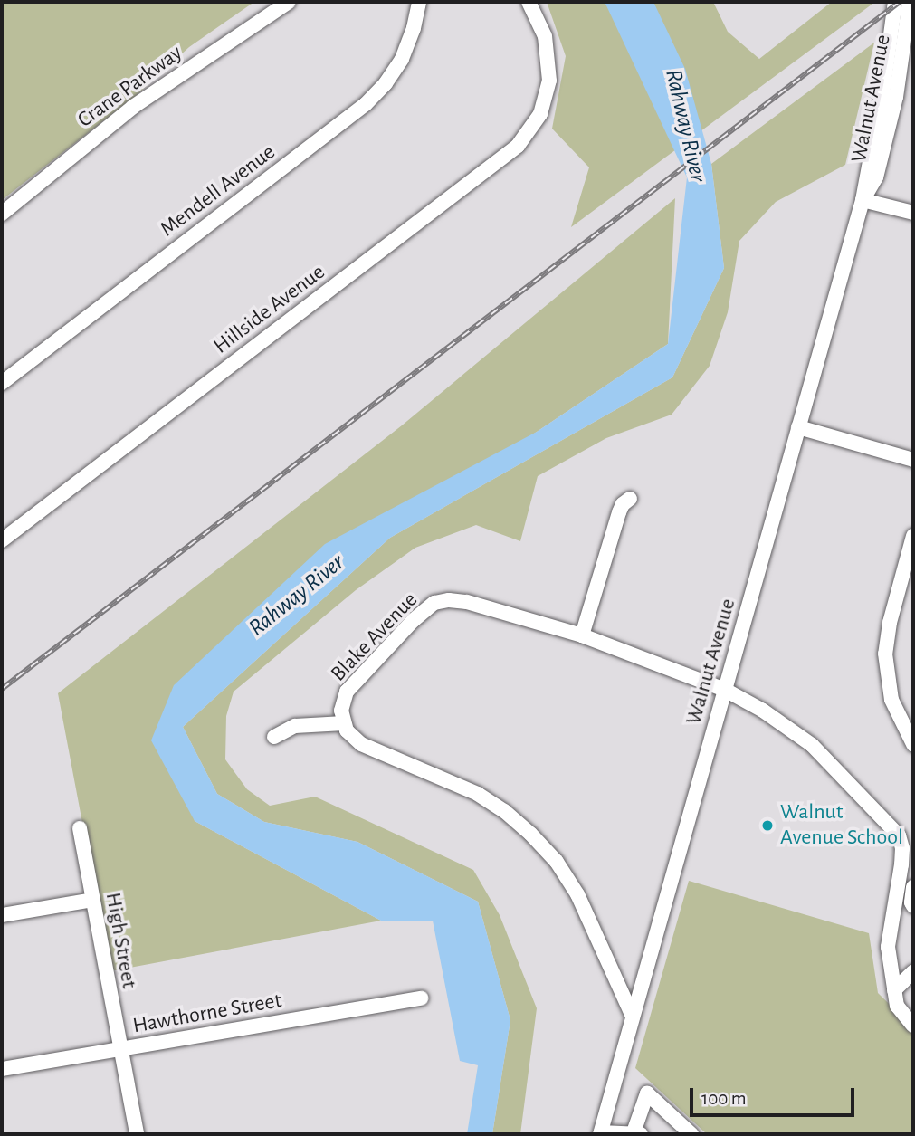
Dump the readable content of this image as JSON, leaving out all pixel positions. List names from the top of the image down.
{
  "streets": {
    "street": [
      "Crane Parkway",
      "Walnut Avenue",
      "Mendell Avenue",
      "Hillside Avenue",
      "Blake Avenue",
      "High Street",
      "Hawthorne Street"
    ]
  },
  "crossings": [
    ["Walnut Avenue", "Blake Avenue"],
    ["High Street", "Hawthorne Street"]
  ],
  "water": ["Rahway River"],
  "places": ["Walnut Avenue School"],
  "scale_bar": "100 m"
}
